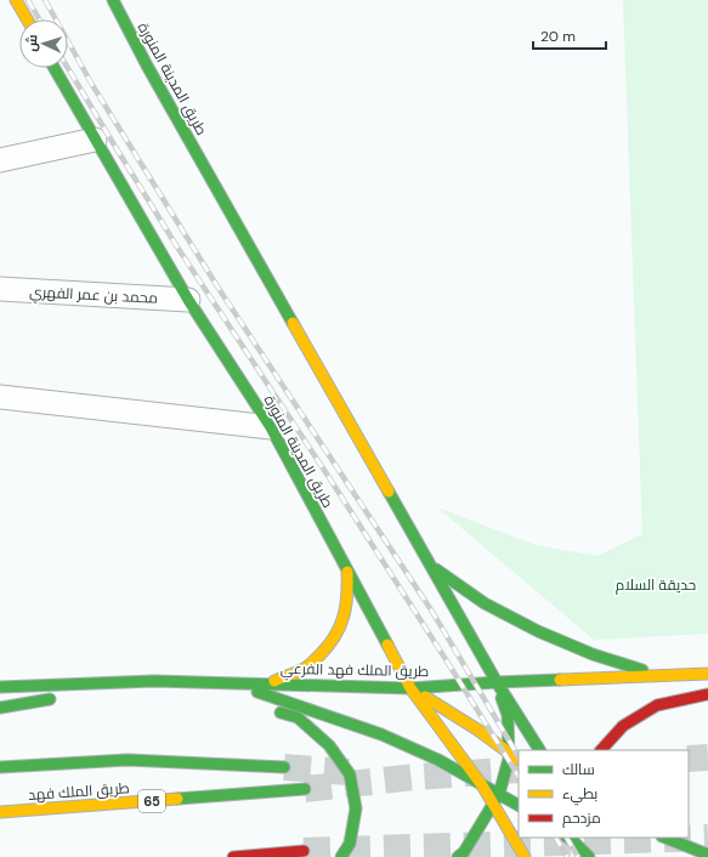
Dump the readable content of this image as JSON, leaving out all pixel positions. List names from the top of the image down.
{
  "streets": {
    "main road": [
      "طريق المدينة المنورة",
      "طريق الملك فهد الفرعي",
      "طريق الملك فهد",
      "65"
    ],
    "street": ["محمد بن عمر الفهري"]
  },
  "crossings": [
    ["طريق المدينة المنورة", "محمد بن عمر الفهري"],
    ["طريق المدينة المنورة", "طريق الملك فهد الفرعي"]
  ],
  "parks": ["حديقة السلام"],
  "legend": ["سالك", "بطيء", "مزدحم"],
  "scale_bar": "20 m",
  "north": "left"
}
